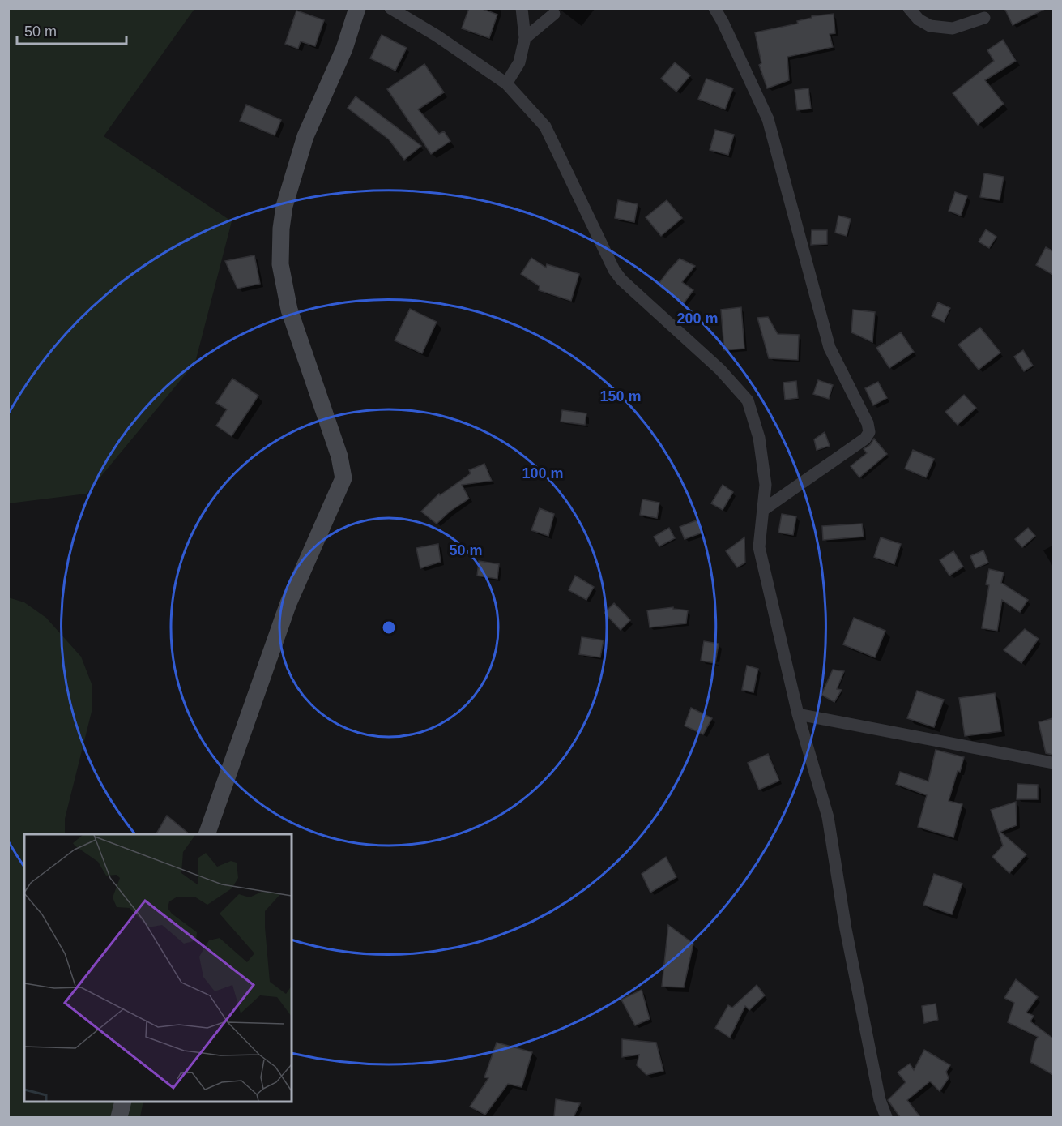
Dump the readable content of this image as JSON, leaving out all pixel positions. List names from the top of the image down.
{
  "scale_bar": "50 m",
  "rings": [
    "200 m",
    "150 m",
    "100 m",
    "50 m"
  ]
}
